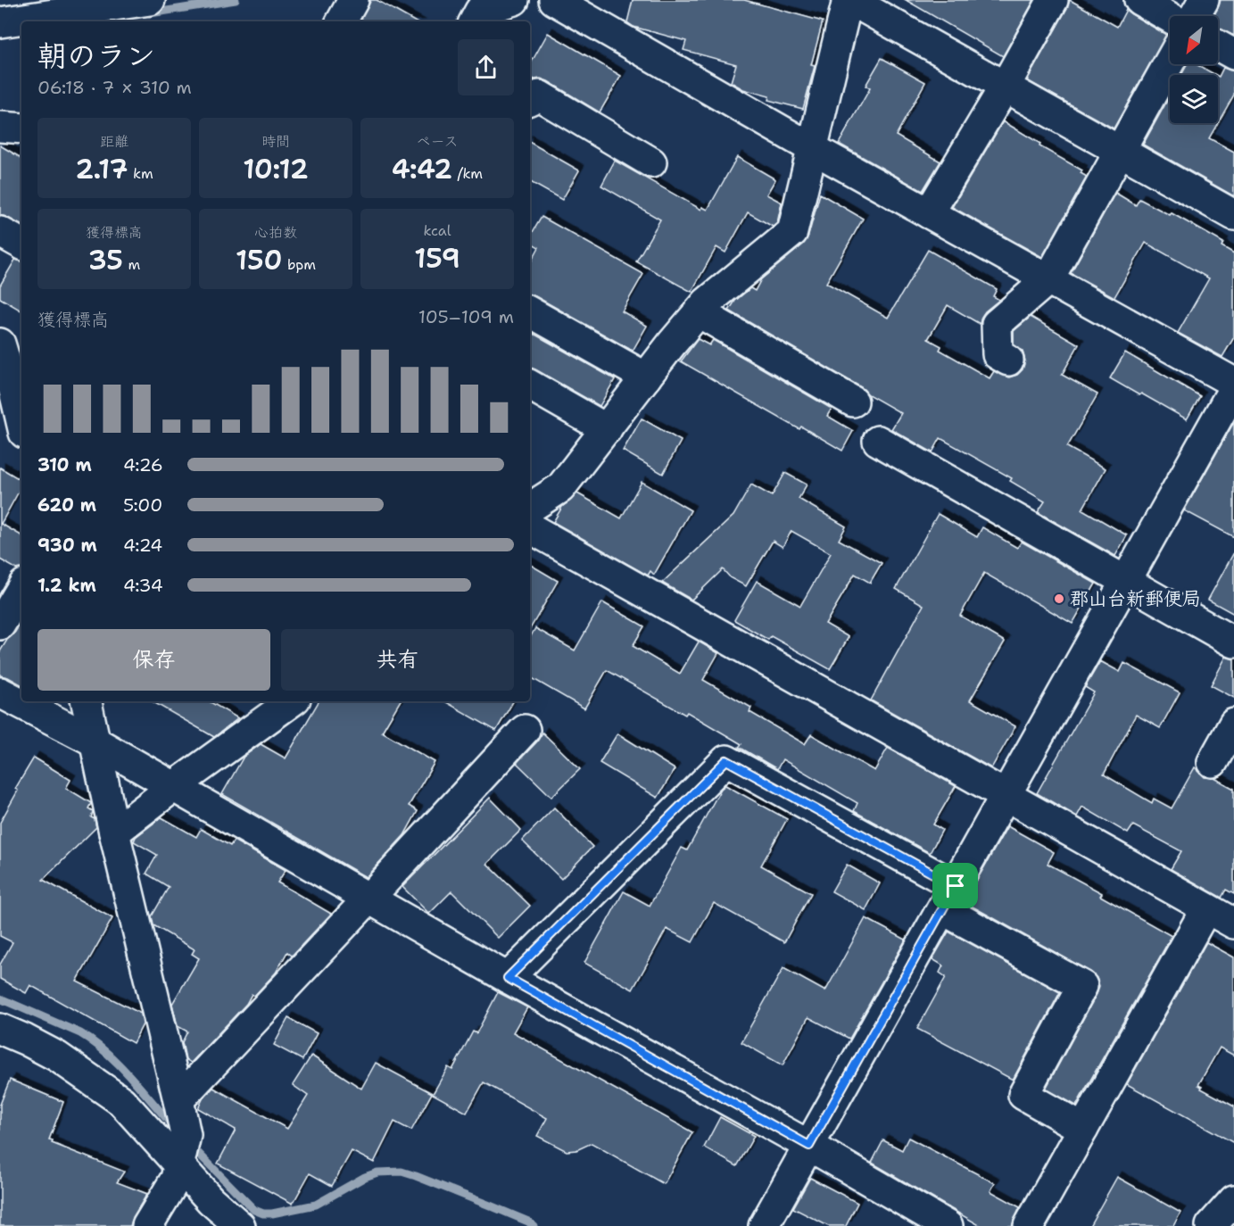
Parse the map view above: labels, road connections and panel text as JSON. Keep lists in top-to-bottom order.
{
  "places": ["郡山台新郵便局"],
  "north": "bottom left",
  "page": {
    "heading": ["朝のラン", "06:18 · 7 × 310 m"],
    "stats": [
      ["距離", "2.17 km"],
      ["時間", "10:12"],
      ["ペース", "4:42 /km"],
      ["獲得標高", "35 m"],
      ["心拍数", "150 bpm"],
      ["kcal", "159"]
    ],
    "chart": ["獲得標高", "105–109 m"],
    "list": [
      {
        "name": "310 m",
        "note": "4:26"
      },
      {
        "name": "620 m",
        "note": "5:00"
      },
      {
        "name": "930 m",
        "note": "4:24"
      },
      {
        "name": "1.2 km",
        "note": "4:34"
      }
    ],
    "buttons": ["保存", "共有"]
  }
}
